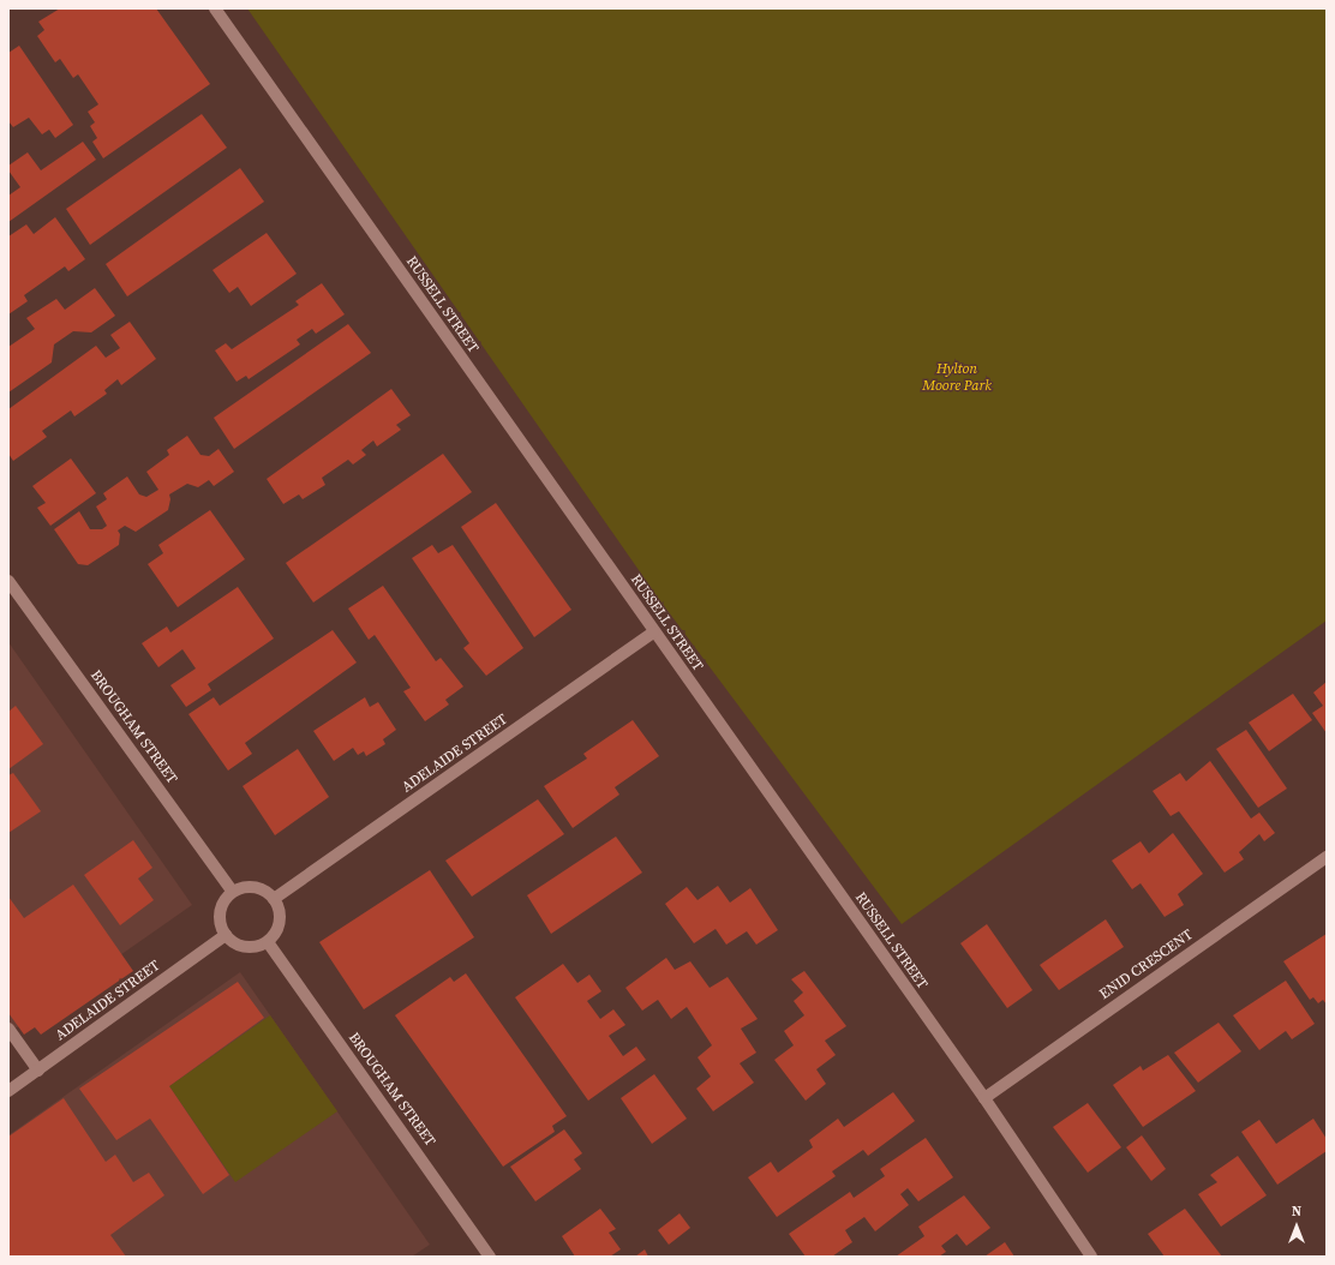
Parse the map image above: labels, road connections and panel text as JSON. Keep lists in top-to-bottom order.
{
  "streets": {
    "street": [
      "RUSSELL STREET",
      "BROUGHAM STREET",
      "ADELAIDE STREET",
      "ENID CRESCENT"
    ]
  },
  "crossings": [
    ["RUSSELL STREET", "ADELAIDE STREET"],
    ["RUSSELL STREET", "ENID CRESCENT"],
    ["BROUGHAM STREET", "ADELAIDE STREET"]
  ],
  "parks": ["Hylton Moore Park"],
  "north": "top"
}
